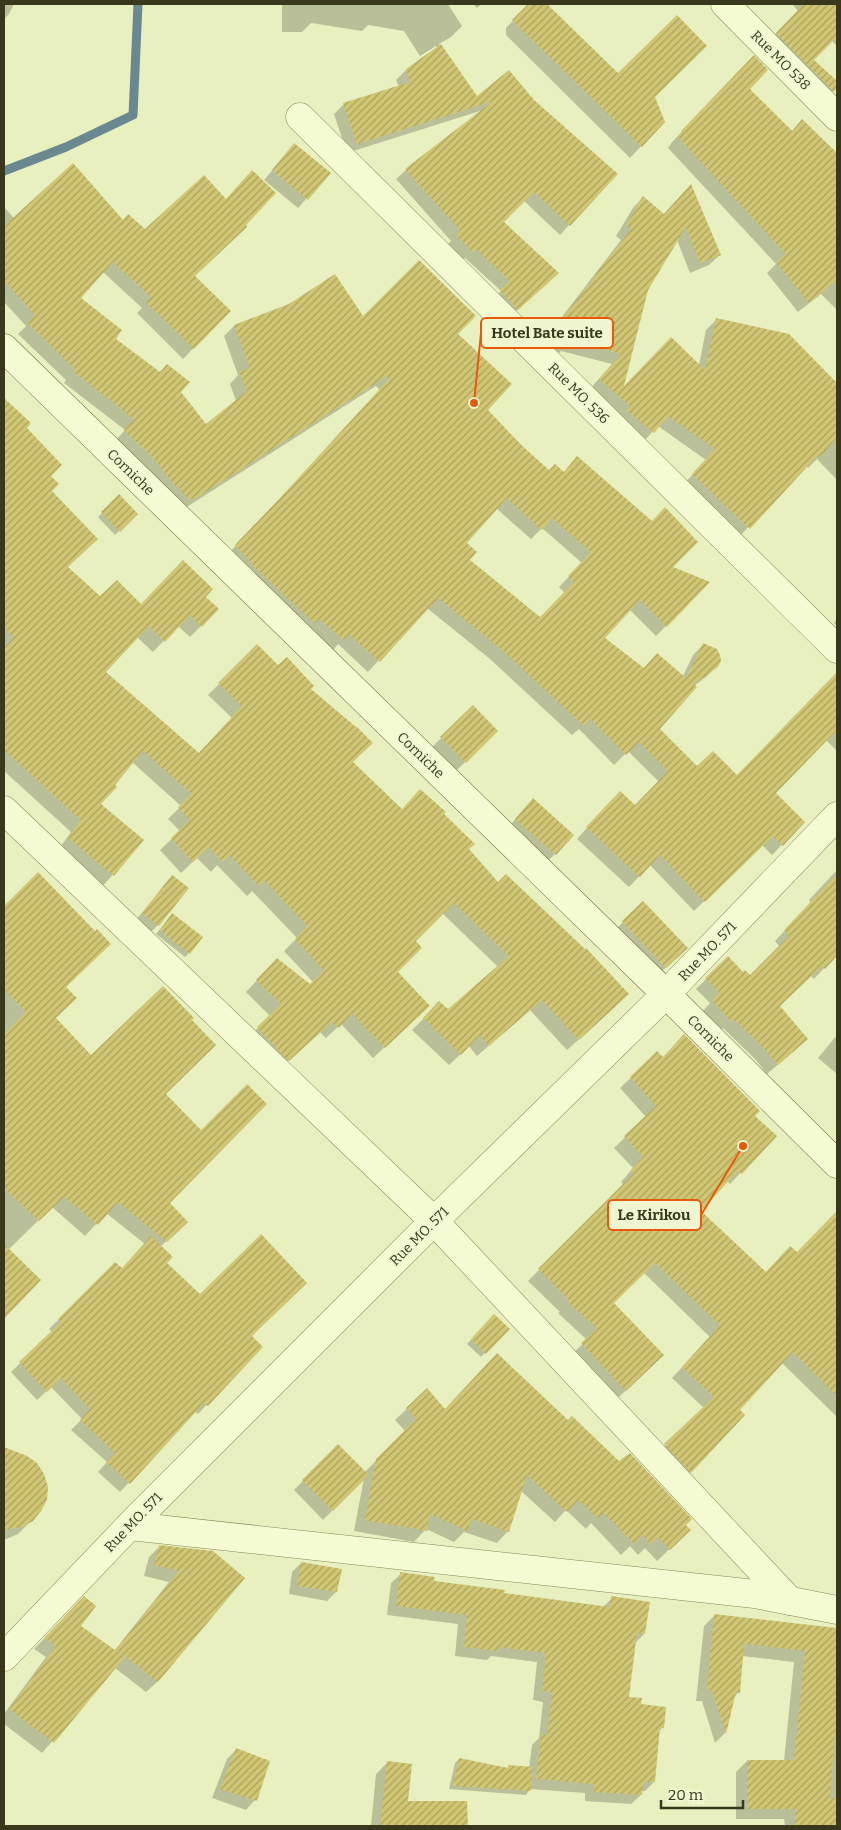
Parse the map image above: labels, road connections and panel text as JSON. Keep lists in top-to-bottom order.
{
  "streets": {
    "street": [
      "Rue MO 538",
      "Rue MO. 536",
      "Corniche",
      "Rue MO. 571"
    ]
  },
  "crossings": [
    ["Corniche", "Rue MO. 571"]
  ],
  "places": ["Hotel Bate suite", "Le Kirikou"],
  "scale_bar": "20 m"
}
